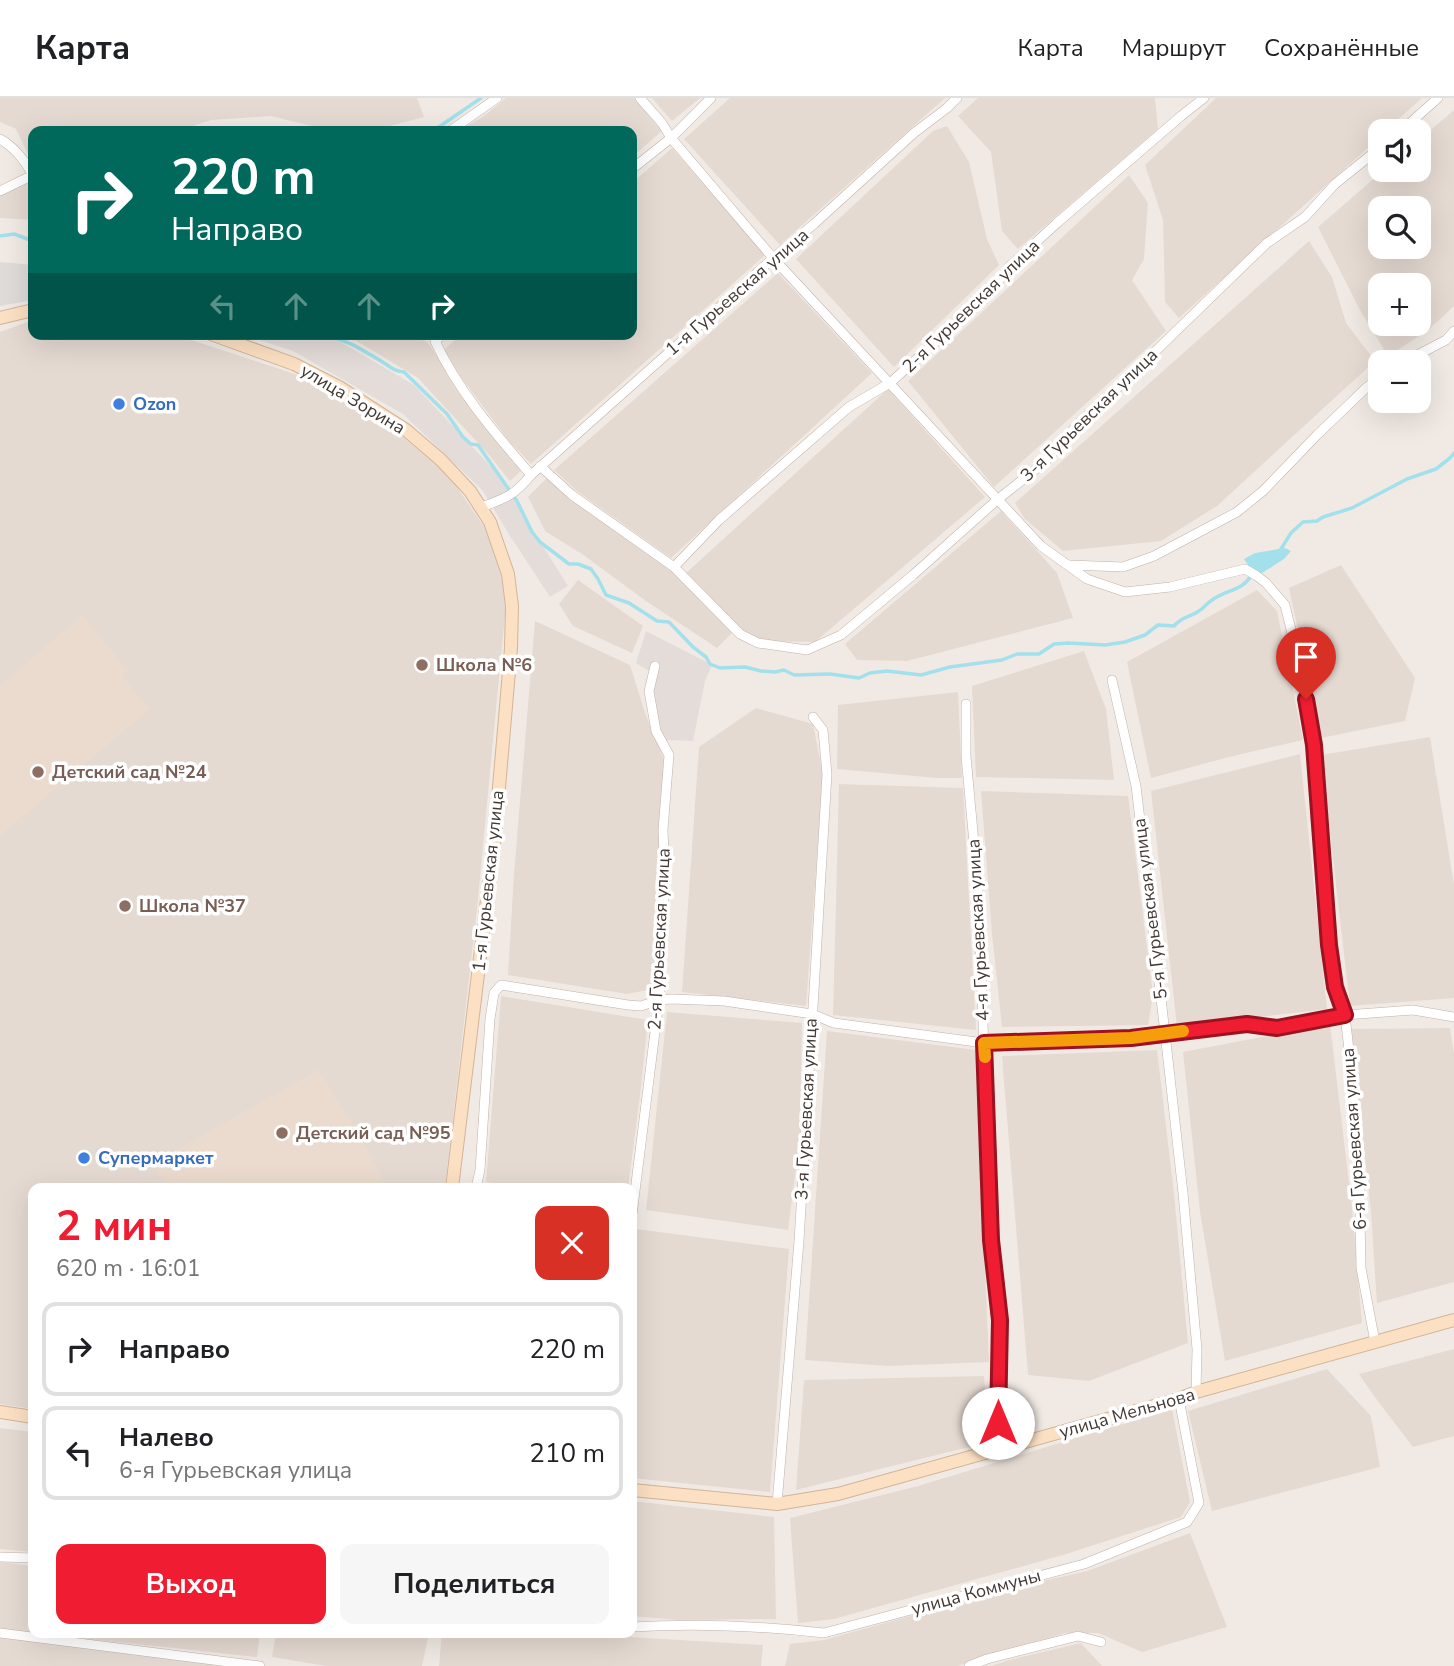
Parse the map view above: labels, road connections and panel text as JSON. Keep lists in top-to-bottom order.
{
  "streets": {
    "main road": ["1-я Гурьевская улица", "улица Зорина", "улица Мельнова"],
    "street": [
      "2-я Гурьевская улица",
      "3-я Гурьевская улица",
      "5-я Гурьевская улица",
      "4-я Гурьевская улица",
      "6-я Гурьевская улица",
      "улица Коммуны"
    ]
  },
  "crossings": [
    ["1-я Гурьевская улица", "улица Зорина"],
    ["2-я Гурьевская улица", "3-я Гурьевская улица"],
    ["3-я Гурьевская улица", "улица Мельнова"],
    ["5-я Гурьевская улица", "улица Мельнова"],
    ["4-я Гурьевская улица", "улица Мельнова"],
    ["6-я Гурьевская улица", "улица Мельнова"],
    ["улица Мельнова", "улица Коммуны"]
  ],
  "places": [
    "Ozon",
    "Школа №6",
    "Детский сад №24",
    "Школа №37",
    "Детский сад №95",
    "Супермаркет"
  ],
  "page": {
    "header": "Карта",
    "nav": ["Карта", "Маршрут", "Сохранённые"],
    "map_buttons": ["+", "−"],
    "turn": ["220 m", "Направо"],
    "heading": ["2 мин", "620 m · 16:01"],
    "list": [
      {
        "name": "Направо",
        "value": "220 m"
      },
      {
        "name": "Налево",
        "note": "6-я Гурьевская улица",
        "value": "210 m"
      }
    ],
    "buttons": ["Выход", "Поделиться"]
  }
}
